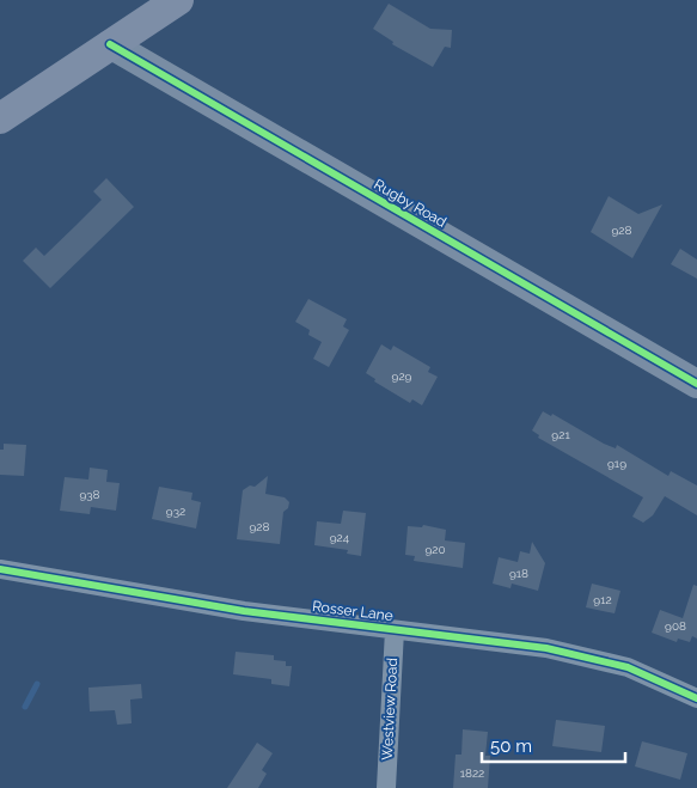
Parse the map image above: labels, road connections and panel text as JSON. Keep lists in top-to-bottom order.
{
  "streets": {
    "street": ["Rugby Road", "Rosser Lane", "Westview Road"]
  },
  "crossings": [
    ["Rosser Lane", "Westview Road"]
  ],
  "house_numbers": [
    "928",
    "929",
    "921",
    "919",
    "938",
    "932",
    "928",
    "924",
    "920",
    "918",
    "912",
    "908",
    "1822"
  ],
  "scale_bar": "50 m"
}
